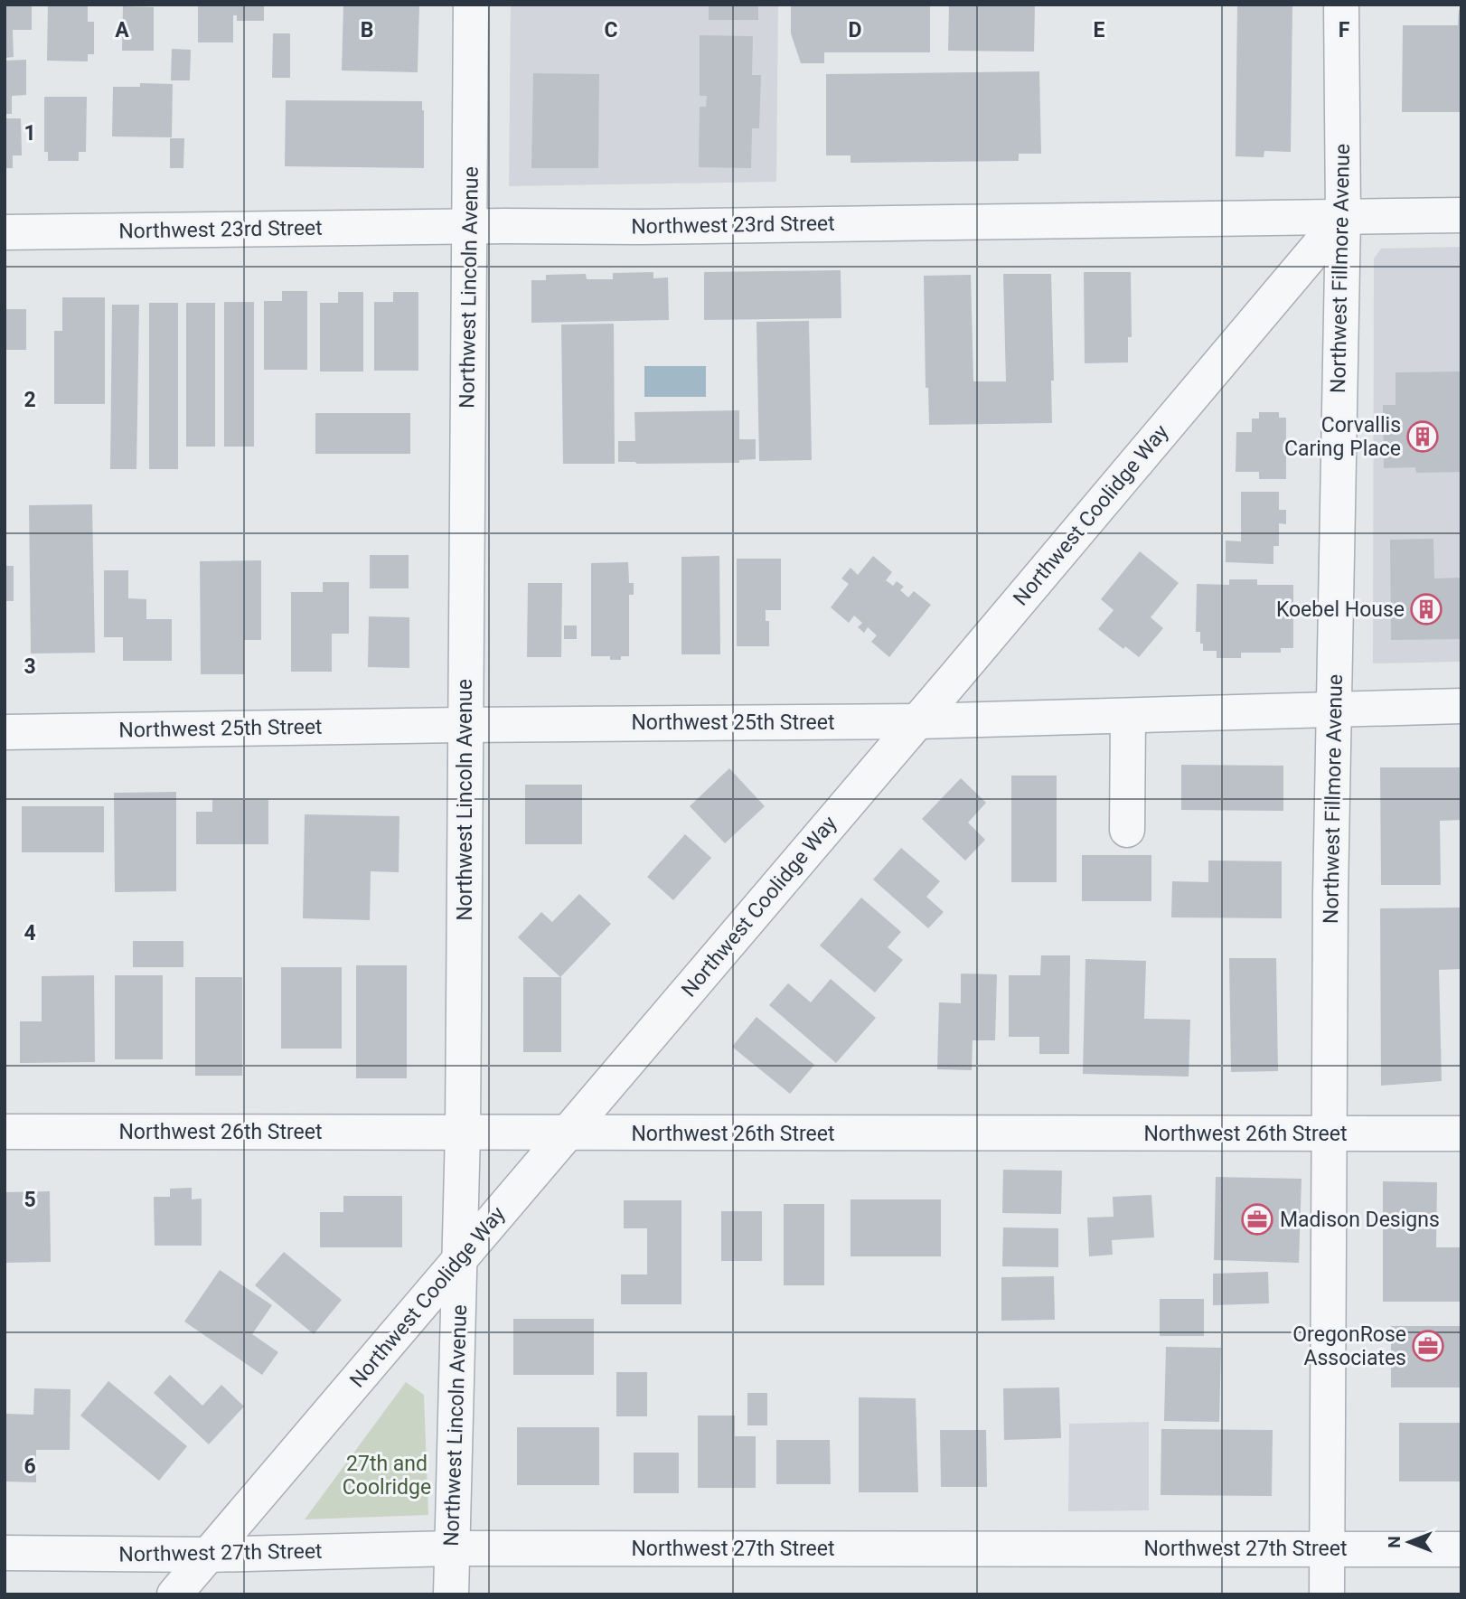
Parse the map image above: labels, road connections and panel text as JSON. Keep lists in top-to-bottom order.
{
  "streets": {
    "street": [
      "Northwest 23rd Street",
      "Northwest Fillmore Avenue",
      "Northwest Lincoln Avenue",
      "Northwest Coolidge Way",
      "Northwest 25th Street",
      "Northwest 26th Street",
      "Northwest 27th Street"
    ]
  },
  "crossings": [
    ["Northwest 23rd Street", "Northwest Fillmore Avenue"],
    ["Northwest 23rd Street", "Northwest Lincoln Avenue"],
    ["Northwest 23rd Street", "Northwest Coolidge Way"],
    ["Northwest Fillmore Avenue", "Northwest Coolidge Way"],
    ["Northwest Fillmore Avenue", "Northwest 25th Street"],
    ["Northwest Fillmore Avenue", "Northwest 26th Street"],
    ["Northwest Fillmore Avenue", "Northwest 27th Street"],
    ["Northwest Lincoln Avenue", "Northwest Coolidge Way"],
    ["Northwest Lincoln Avenue", "Northwest 25th Street"],
    ["Northwest Lincoln Avenue", "Northwest 26th Street"],
    ["Northwest Lincoln Avenue", "Northwest 27th Street"],
    ["Northwest Coolidge Way", "Northwest 25th Street"],
    ["Northwest Coolidge Way", "Northwest 26th Street"],
    ["Northwest Coolidge Way", "Northwest 27th Street"]
  ],
  "parks": ["27th and Coolridge"],
  "places": {
    "building": ["Corvallis Caring Place", "Koebel House"],
    "office": ["Madison Designs", "OregonRose Associates"]
  },
  "north": "left",
  "grid": {
    "columns": [
      "A",
      "B",
      "C",
      "D",
      "E",
      "F"
    ],
    "rows": [
      "1",
      "2",
      "3",
      "4",
      "5",
      "6"
    ]
  }
}
